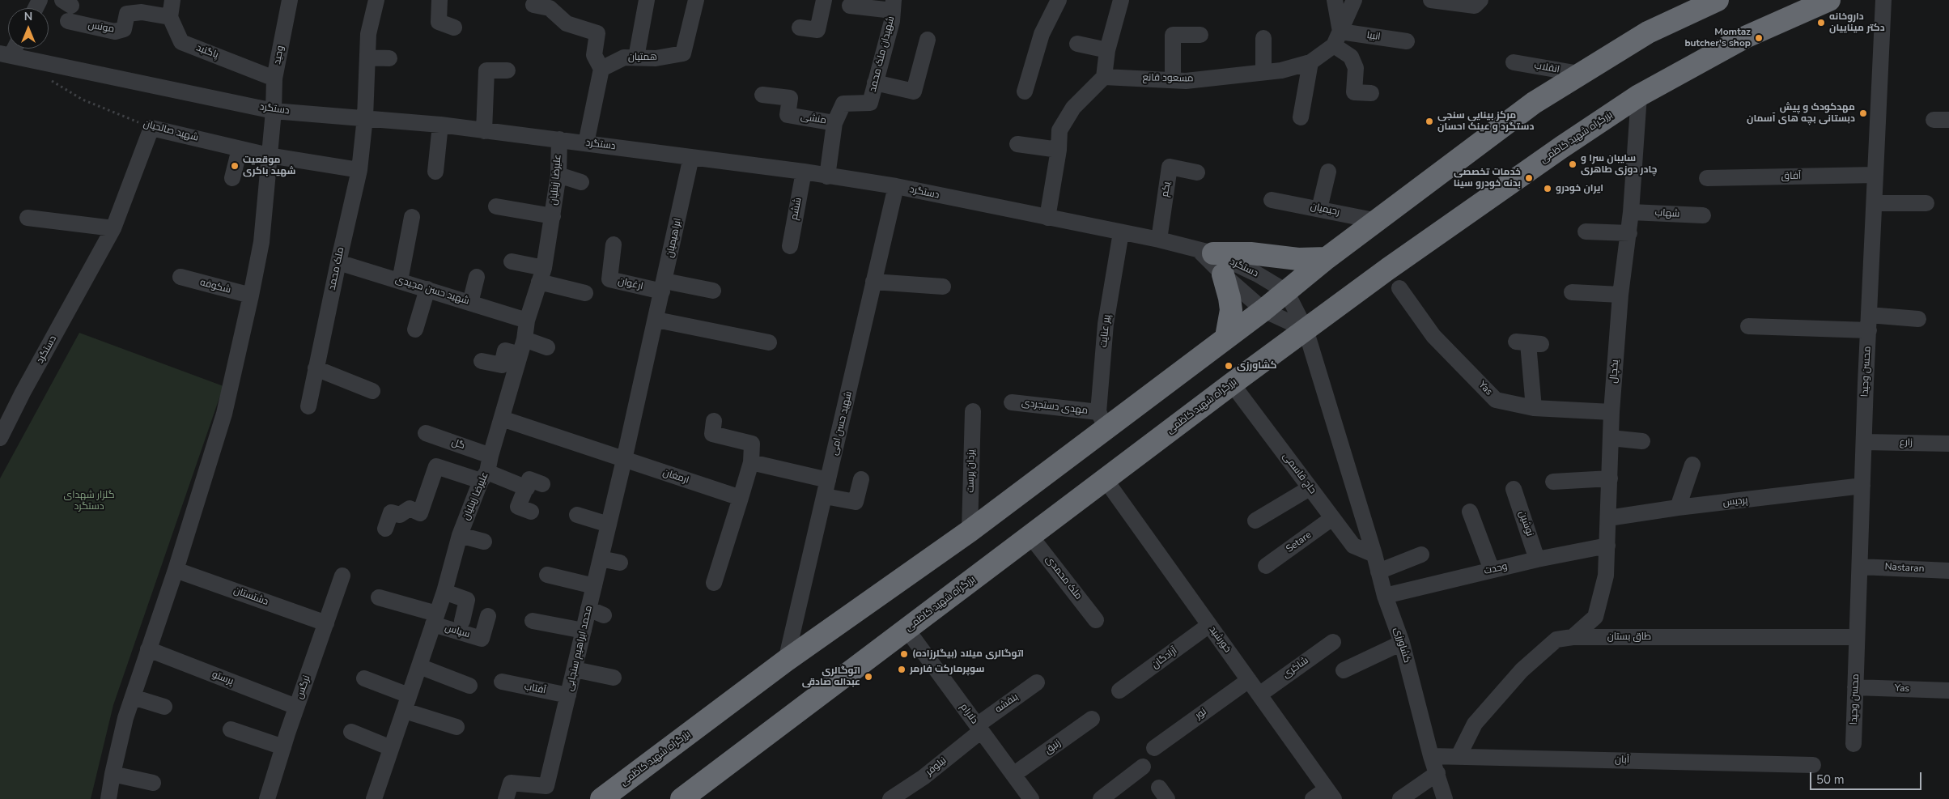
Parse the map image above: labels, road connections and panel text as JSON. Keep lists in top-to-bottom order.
{
  "streets": {
    "highway": ["بزرگراه شهید کاظمی"],
    "street": [
      "مونس",
      "انبیا",
      "پاگنبد",
      "شهیدان ملک محمد",
      "وحید",
      "همتیان",
      "انقلاب",
      "مسعود قانع",
      "دستگرد",
      "منشی",
      "شهید صالحیان",
      "آفاق",
      "علیرضا زینلیان",
      "یکم",
      "ششم",
      "رحیمیان",
      "شهاب",
      "ابراهیمیان",
      "ملک محمد",
      "ارغوان",
      "شکوفه",
      "شهید حسن مجیدی",
      "پیر عنایت",
      "یخچال",
      "محسن وحیدا",
      "Yas",
      "مهدی دستجردی",
      "شهید حسن امی",
      "زارع",
      "گل",
      "یزدان پرست",
      "حاج قاسمی",
      "ارمغان",
      "پردیس",
      "نوشین",
      "Setare",
      "Nastaran",
      "وحدت",
      "ملک محمدی",
      "دشتستان",
      "سپاس",
      "طاق بستان",
      "خورشید",
      "کشاورزی",
      "محمد ابراهیم سنجابی",
      "آزادگان",
      "شاکری",
      "پرستو",
      "نرگس",
      "آفتاب",
      "بنفشه",
      "دلارام",
      "نور",
      "زنبق",
      "آبان",
      "نیلوفر"
    ]
  },
  "crossings": [
    ["مونس", "پاگنبد"],
    ["انبیا", "مسعود قانع"],
    ["پاگنبد", "وحید"],
    ["شهیدان ملک محمد", "دستگرد"],
    ["شهیدان ملک محمد", "منشی"],
    ["وحید", "دستگرد"],
    ["انقلاب", "بزرگراه شهید کاظمی"],
    ["دستگرد", "شهید صالحیان"],
    ["دستگرد", "بزرگراه شهید کاظمی"],
    ["دستگرد", "علیرضا زینلیان"],
    ["دستگرد", "یکم"],
    ["دستگرد", "ششم"],
    ["دستگرد", "ابراهیمیان"],
    ["دستگرد", "پیر عنایت"],
    ["دستگرد", "شهید حسن امی"],
    ["دستگرد", "کشاورزی"],
    ["شهید صالحیان", "ملک محمد"],
    ["بزرگراه شهید کاظمی", "رحیمیان"],
    ["بزرگراه شهید کاظمی", "پیر عنایت"],
    ["بزرگراه شهید کاظمی", "یخچال"],
    ["بزرگراه شهید کاظمی", "مهدی دستجردی"],
    ["بزرگراه شهید کاظمی", "شهید حسن امی"],
    ["بزرگراه شهید کاظمی", "یزدان پرست"],
    ["بزرگراه شهید کاظمی", "حاج قاسمی"],
    ["بزرگراه شهید کاظمی", "ملک محمدی"],
    ["بزرگراه شهید کاظمی", "خورشید"],
    ["بزرگراه شهید کاظمی", "کشاورزی"],
    ["بزرگراه شهید کاظمی", "دلارام"],
    ["آفاق", "محسن وحیدا"],
    ["علیرضا زینلیان", "شهید حسن مجیدی"],
    ["علیرضا زینلیان", "گل"],
    ["علیرضا زینلیان", "ارمغان"],
    ["علیرضا زینلیان", "سپاس"],
    ["شهاب", "یخچال"],
    ["ابراهیمیان", "ارغوان"],
    ["ابراهیمیان", "ارمغان"],
    ["ابراهیمیان", "محمد ابراهیم سنجابی"],
    ["ملک محمد", "شهید حسن مجیدی"],
    ["پیر عنایت", "مهدی دستجردی"],
    ["یخچال", "Yas"],
    ["یخچال", "پردیس"],
    ["یخچال", "وحدت"],
    ["یخچال", "طاق بستان"],
    ["محسن وحیدا", "Yas"],
    ["محسن وحیدا", "زارع"],
    ["محسن وحیدا", "پردیس"],
    ["محسن وحیدا", "Nastaran"],
    ["محسن وحیدا", "طاق بستان"],
    ["حاج قاسمی", "Setare"],
    ["حاج قاسمی", "کشاورزی"],
    ["ارمغان", "محمد ابراهیم سنجابی"],
    ["نوشین", "وحدت"],
    ["وحدت", "کشاورزی"],
    ["دشتستان", "نرگس"],
    ["طاق بستان", "آبان"],
    ["خورشید", "آزادگان"],
    ["خورشید", "شاکری"],
    ["خورشید", "نور"],
    ["کشاورزی", "آبان"],
    ["محمد ابراهیم سنجابی", "آفتاب"],
    ["پرستو", "نرگس"],
    ["بنفشه", "دلارام"],
    ["بنفشه", "نیلوفر"],
    ["دلارام", "زنبق"],
    ["دلارام", "نیلوفر"]
  ],
  "parks": ["گلزار شهدای دستگرد"],
  "places": [
    "داروخانه دکتر میناییان",
    "Momtaz butcher's shop",
    "مهدکودک و پیش دبستانی بچه های آسمان",
    "مرکز بینایی سنجی دستگرد و عینک احسان",
    "سایبان سرا و چادر دوزی طاهری",
    "موقعیت شهید باکری",
    "خدمات تخصصی بدنه خودرو سینا",
    "ايران خودرو",
    "کشاورزی",
    "اتوگالری میلاد (بیگلرزاده)",
    "سوپرمارکت فارمر",
    "اتوگالری عبداله صادقی"
  ],
  "scale_bar": "50 m",
  "north": "top"
}
